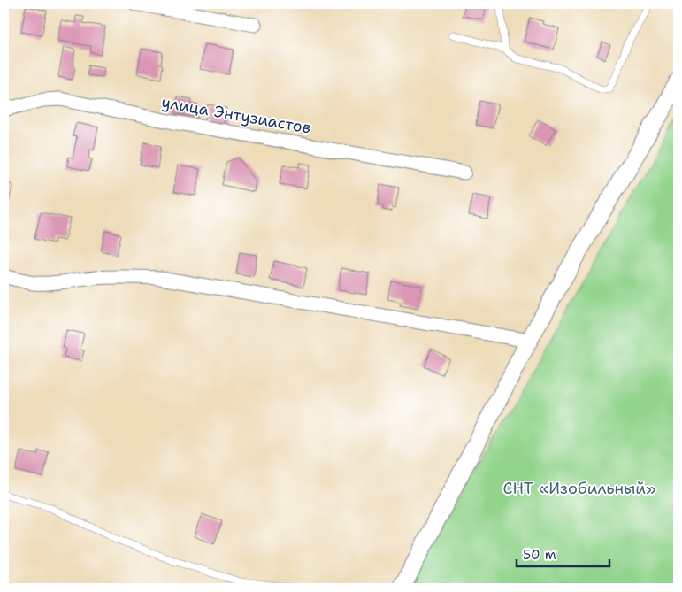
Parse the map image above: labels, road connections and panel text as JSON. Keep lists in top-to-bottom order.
{
  "streets": {
    "street": ["улица Энтузиастов"]
  },
  "parks": ["СНТ «Изобильный»"],
  "scale_bar": "50 m"
}
